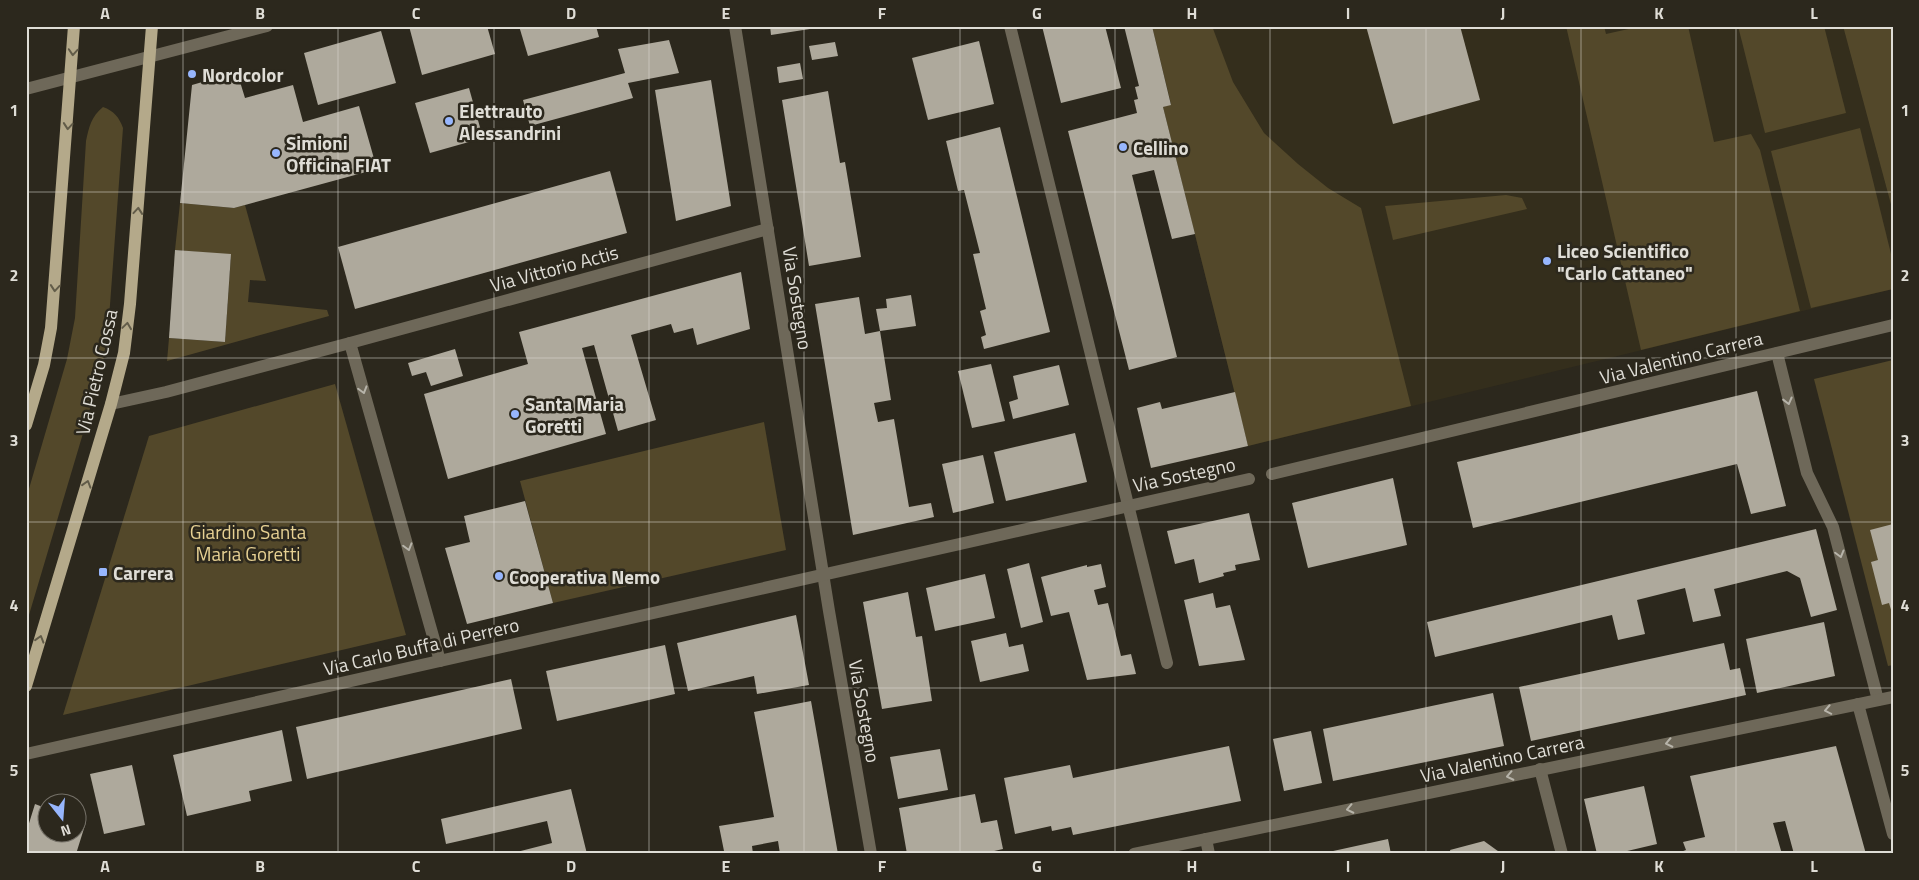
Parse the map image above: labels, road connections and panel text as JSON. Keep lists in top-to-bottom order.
{
  "streets": {
    "main road": ["Via Pietro Cossa"],
    "street": [
      "Via Vittorio Actis",
      "Via Sostegno",
      "Via Valentino Carrera",
      "Via Carlo Buffa di Perrero"
    ]
  },
  "crossings": [
    ["Via Vittorio Actis", "Via Sostegno"],
    ["Via Vittorio Actis", "Via Pietro Cossa"],
    ["Via Sostegno", "Via Carlo Buffa di Perrero"]
  ],
  "parks": ["Giardino Santa Maria Goretti"],
  "places": {
    "other": [
      "Nordcolor",
      "Elettrauto Alessandrini",
      "Cellino",
      "Simioni Officina FIAT",
      "Liceo Scientifico \"Carlo Cattaneo\"",
      "Santa Maria Goretti",
      "Cooperativa Nemo"
    ],
    "transit": ["Carrera"]
  },
  "north": "bottom",
  "grid": {
    "columns": [
      "A",
      "B",
      "C",
      "D",
      "E",
      "F",
      "G",
      "H",
      "I",
      "J",
      "K",
      "L"
    ],
    "rows": [
      "1",
      "2",
      "3",
      "4",
      "5"
    ]
  }
}
